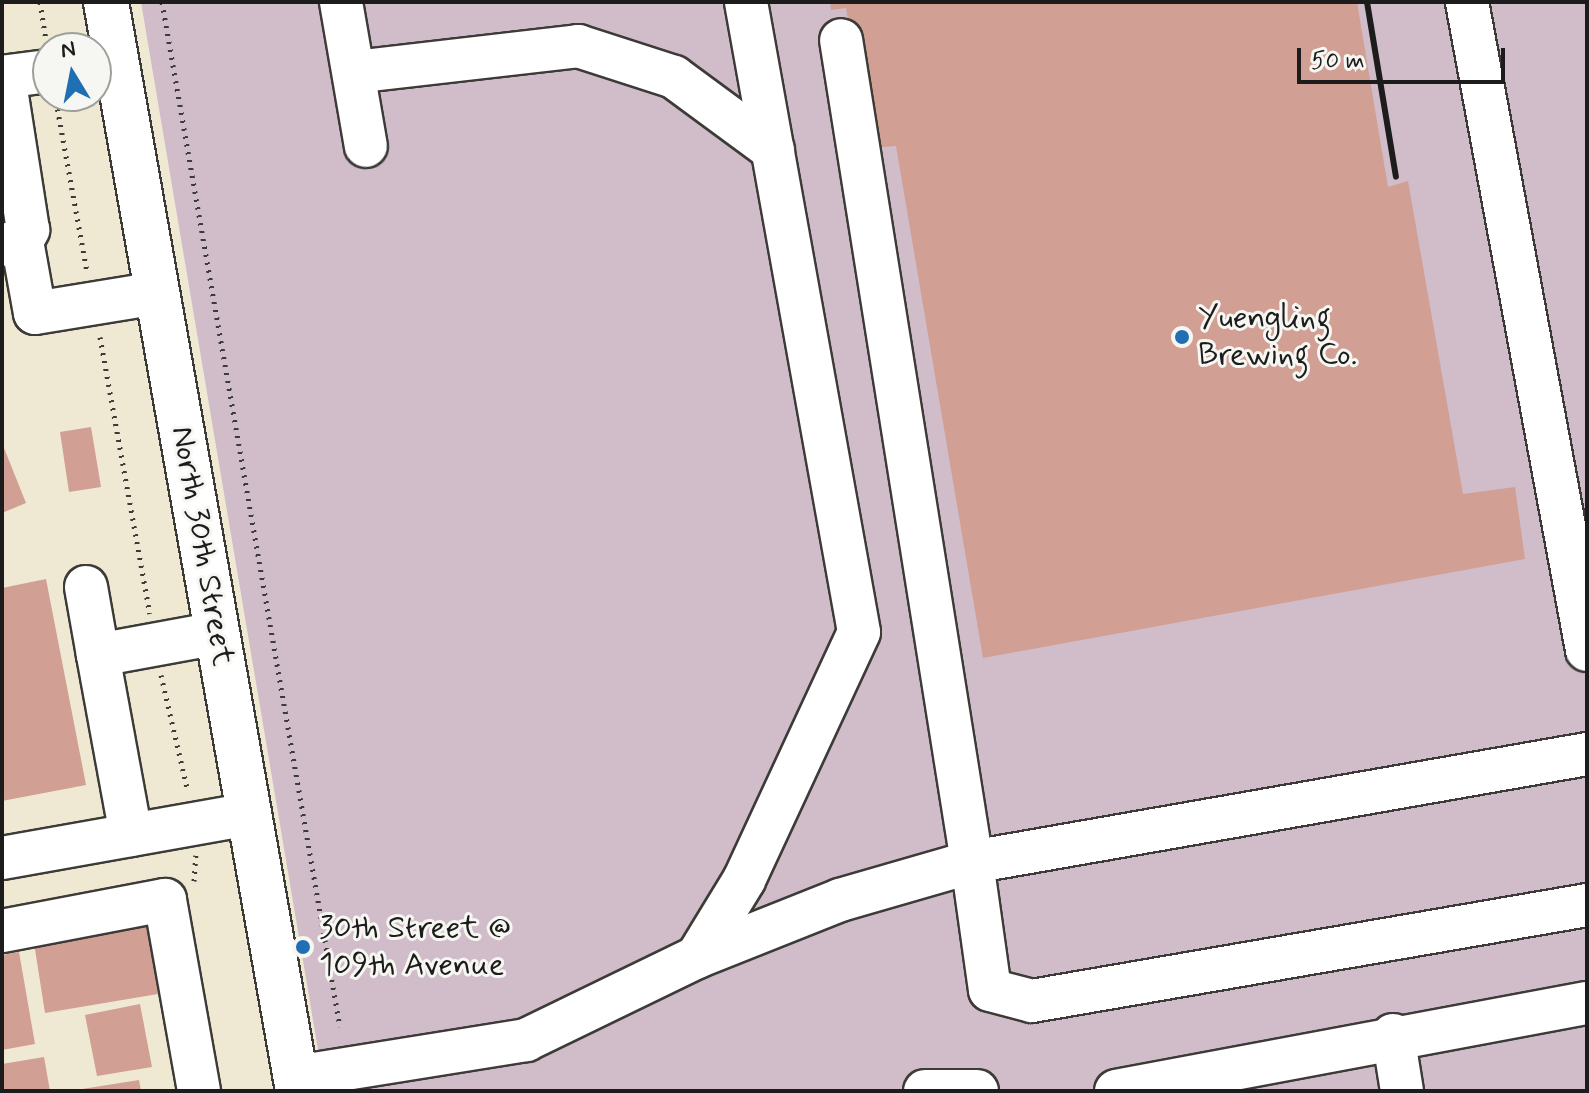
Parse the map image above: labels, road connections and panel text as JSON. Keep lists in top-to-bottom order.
{
  "streets": {
    "main road": ["North 30th Street"]
  },
  "places": ["Yuengling Brewing Co.", "30th Street @ 109th Avenue"],
  "scale_bar": "50 m",
  "north": "top"
}
